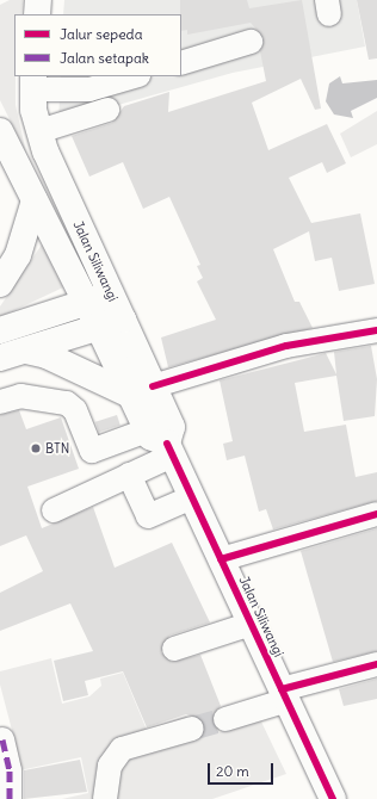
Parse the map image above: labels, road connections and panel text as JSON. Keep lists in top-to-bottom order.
{
  "streets": {
    "main road": ["Jalan Siliwangi"]
  },
  "places": ["BTN"],
  "legend": ["Jalur sepeda", "Jalan setapak"],
  "scale_bar": "20 m"
}
